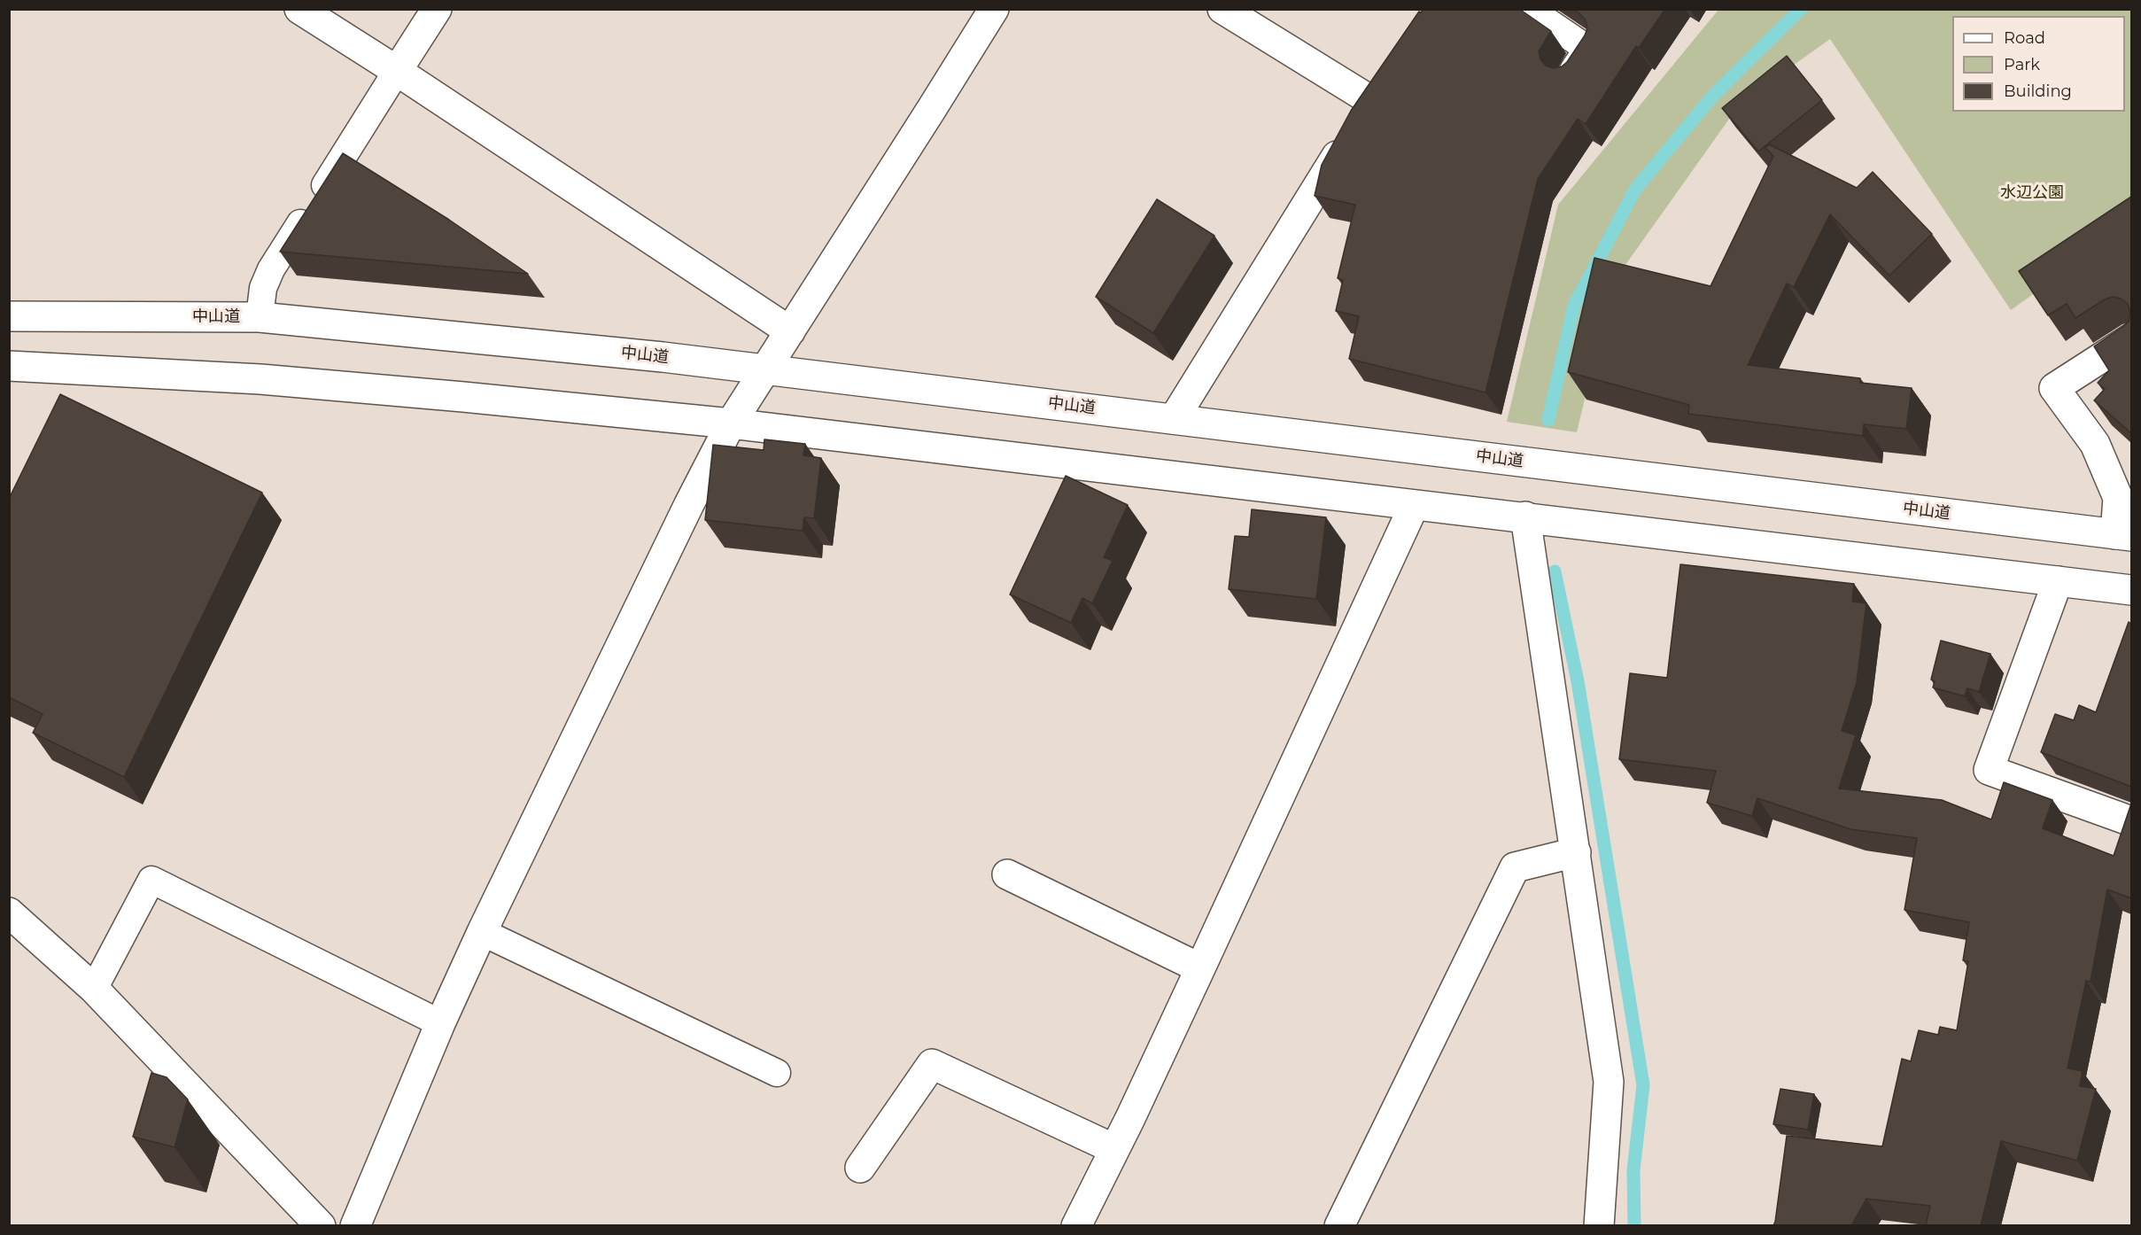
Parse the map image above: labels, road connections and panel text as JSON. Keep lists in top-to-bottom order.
{
  "streets": {
    "main road": ["中山道"]
  },
  "parks": ["水辺公園"],
  "legend": ["Road", "Park", "Building"]
}
